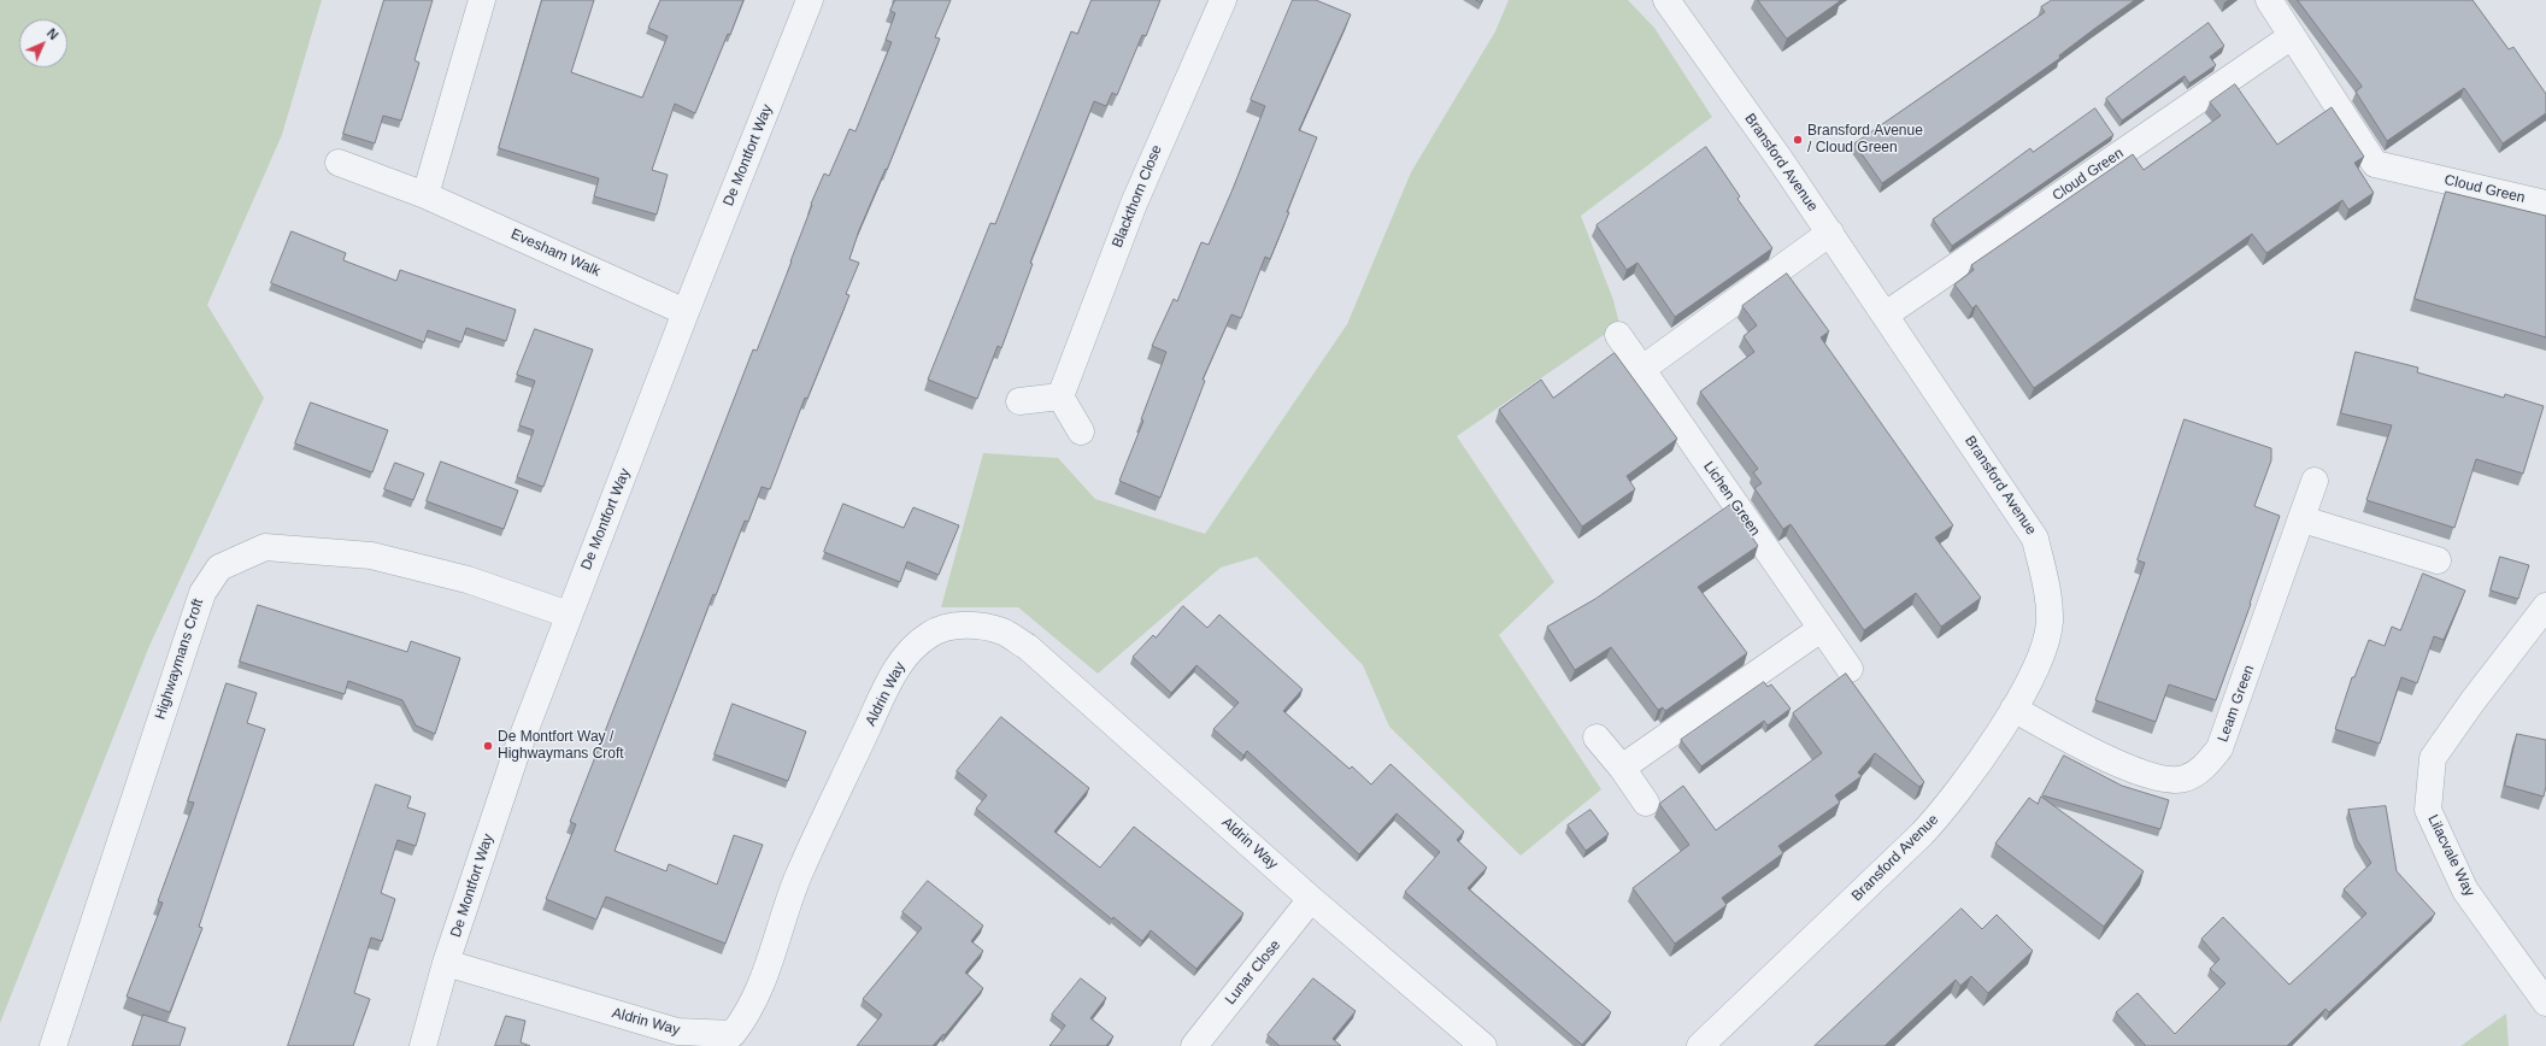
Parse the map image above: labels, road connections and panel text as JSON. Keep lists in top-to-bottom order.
{
  "streets": {
    "street": [
      "De Montfort Way",
      "Bransford Avenue",
      "Cloud Green",
      "Blackthorn Close",
      "Evesham Walk",
      "Lichen Green",
      "Highwaymans Croft",
      "Aldrin Way",
      "Leam Green",
      "Lilacvale Way",
      "Lunar Close"
    ]
  },
  "crossings": [
    ["De Montfort Way", "Evesham Walk"],
    ["De Montfort Way", "Highwaymans Croft"],
    ["De Montfort Way", "Aldrin Way"],
    ["Bransford Avenue", "Cloud Green"],
    ["Bransford Avenue", "Leam Green"],
    ["Aldrin Way", "Lunar Close"]
  ],
  "places": ["Bransford Avenue / Cloud Green", "De Montfort Way / Highwaymans Croft"],
  "north": "top right"
}
